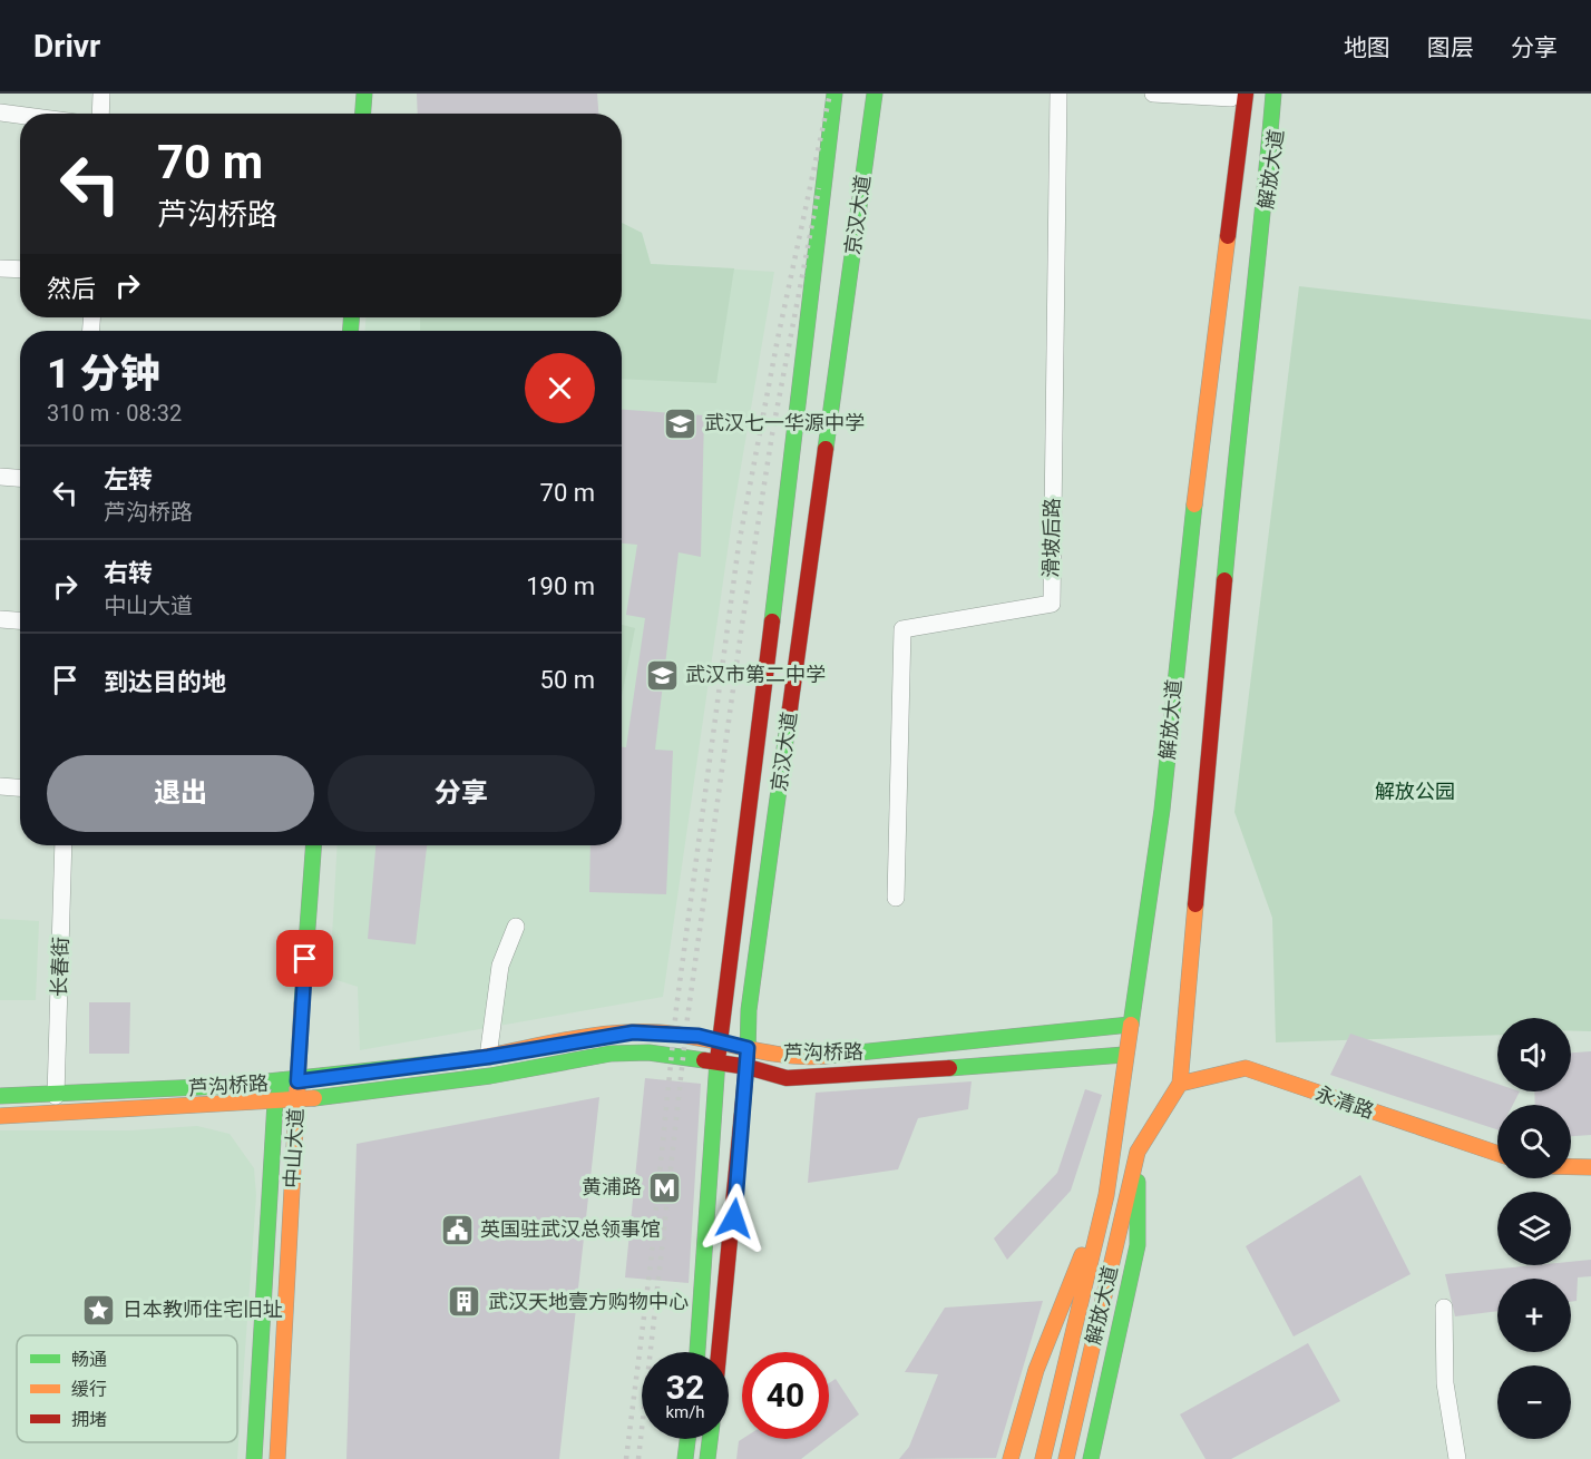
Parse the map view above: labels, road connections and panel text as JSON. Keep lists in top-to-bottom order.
{
  "streets": {
    "main road": [
      "解放大道",
      "京汉大道",
      "芦沟桥路",
      "永清路",
      "中山大道"
    ],
    "street": ["滑坡后路", "长春街"]
  },
  "crossings": [
    ["解放大道", "芦沟桥路"],
    ["解放大道", "永清路"],
    ["京汉大道", "芦沟桥路"],
    ["长春街", "芦沟桥路"],
    ["芦沟桥路", "中山大道"]
  ],
  "parks": ["解放公园"],
  "places": {
    "school or university": ["武汉七一华源中学", "武汉市第二中学"],
    "metro station": ["黄浦路"],
    "public building": ["英国驻武汉总领事馆"],
    "building": ["武汉天地壹方购物中心"],
    "place": ["日本教师住宅旧址"]
  },
  "legend": ["畅通", "缓行", "拥堵"],
  "page": {
    "header": "Drivr",
    "nav": ["地图", "图层", "分享"],
    "turn": ["70 m", "芦沟桥路"],
    "then": "然后",
    "heading": ["1 分钟", "310 m · 08:32"],
    "list": [
      {
        "name": "左转",
        "note": "芦沟桥路",
        "value": "70 m"
      },
      {
        "name": "右转",
        "note": "中山大道",
        "value": "190 m"
      },
      {
        "name": "到达目的地",
        "value": "50 m"
      }
    ],
    "buttons": ["退出", "分享"],
    "map_buttons": ["+", "−"],
    "speed": "32 km/h",
    "limit": "40"
  }
}
